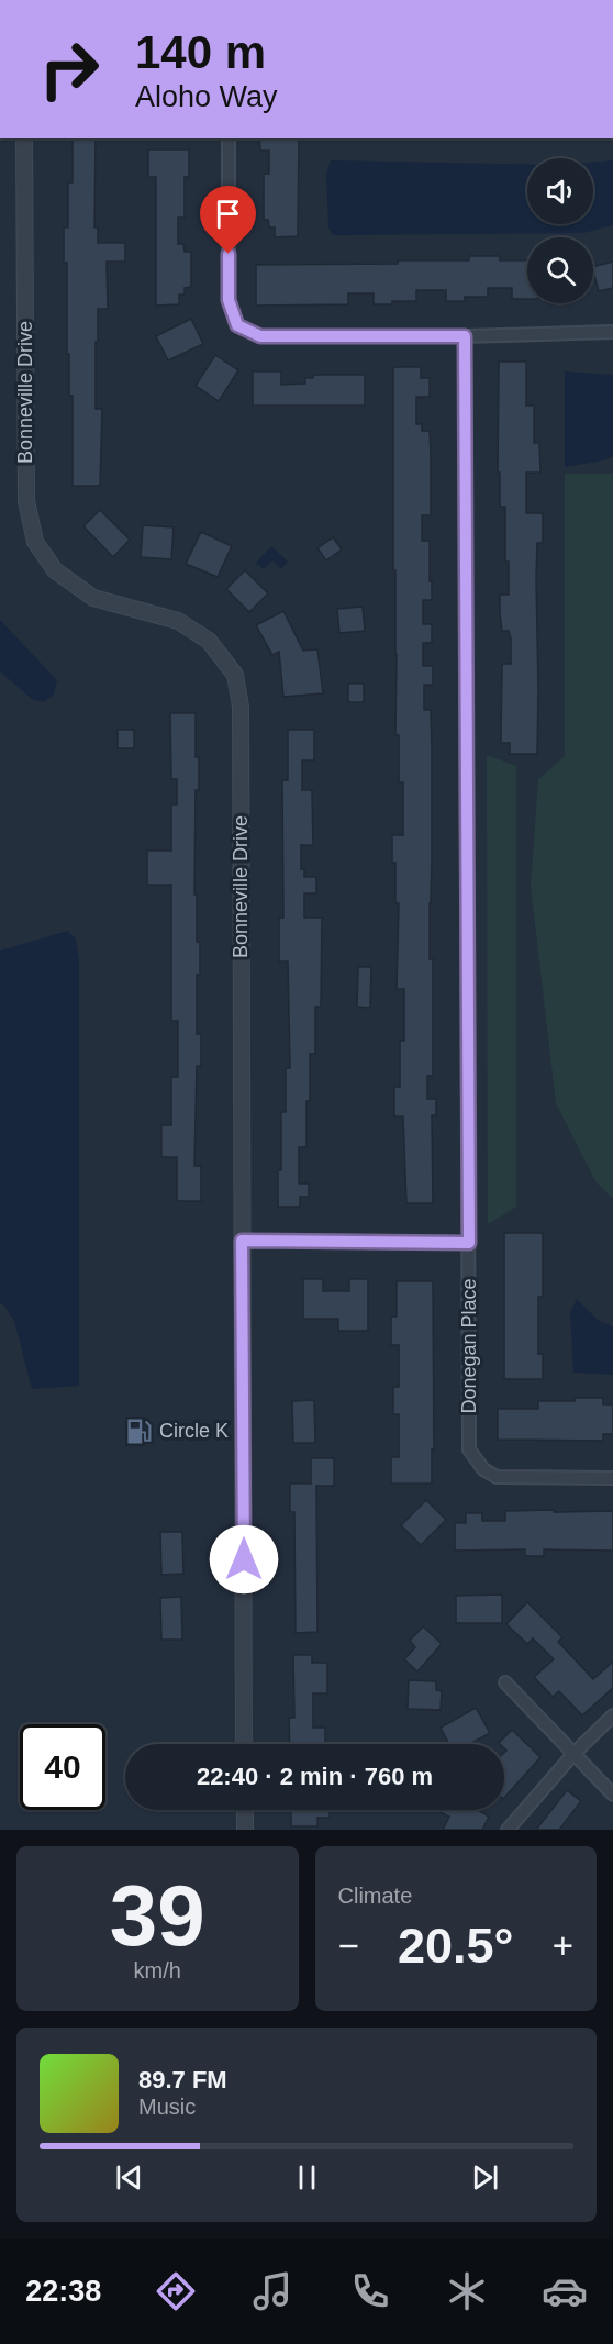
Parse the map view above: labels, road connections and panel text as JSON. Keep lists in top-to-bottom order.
{
  "streets": {
    "street": ["Bonneville Drive", "Donegan Place"]
  },
  "places": {
    "fuel station": ["Circle K"]
  },
  "page": {
    "turn": ["140 m", "Aloho Way"],
    "limit": "40",
    "trip": "22:40 · 2 min · 760 m",
    "tile": [
      ["39", "km/h"],
      "Climate"
    ],
    "heat": ["−", "20.5°", "+"],
    "song": ["89.7 FM", "Music"],
    "tabs": "22:38"
  }
}
